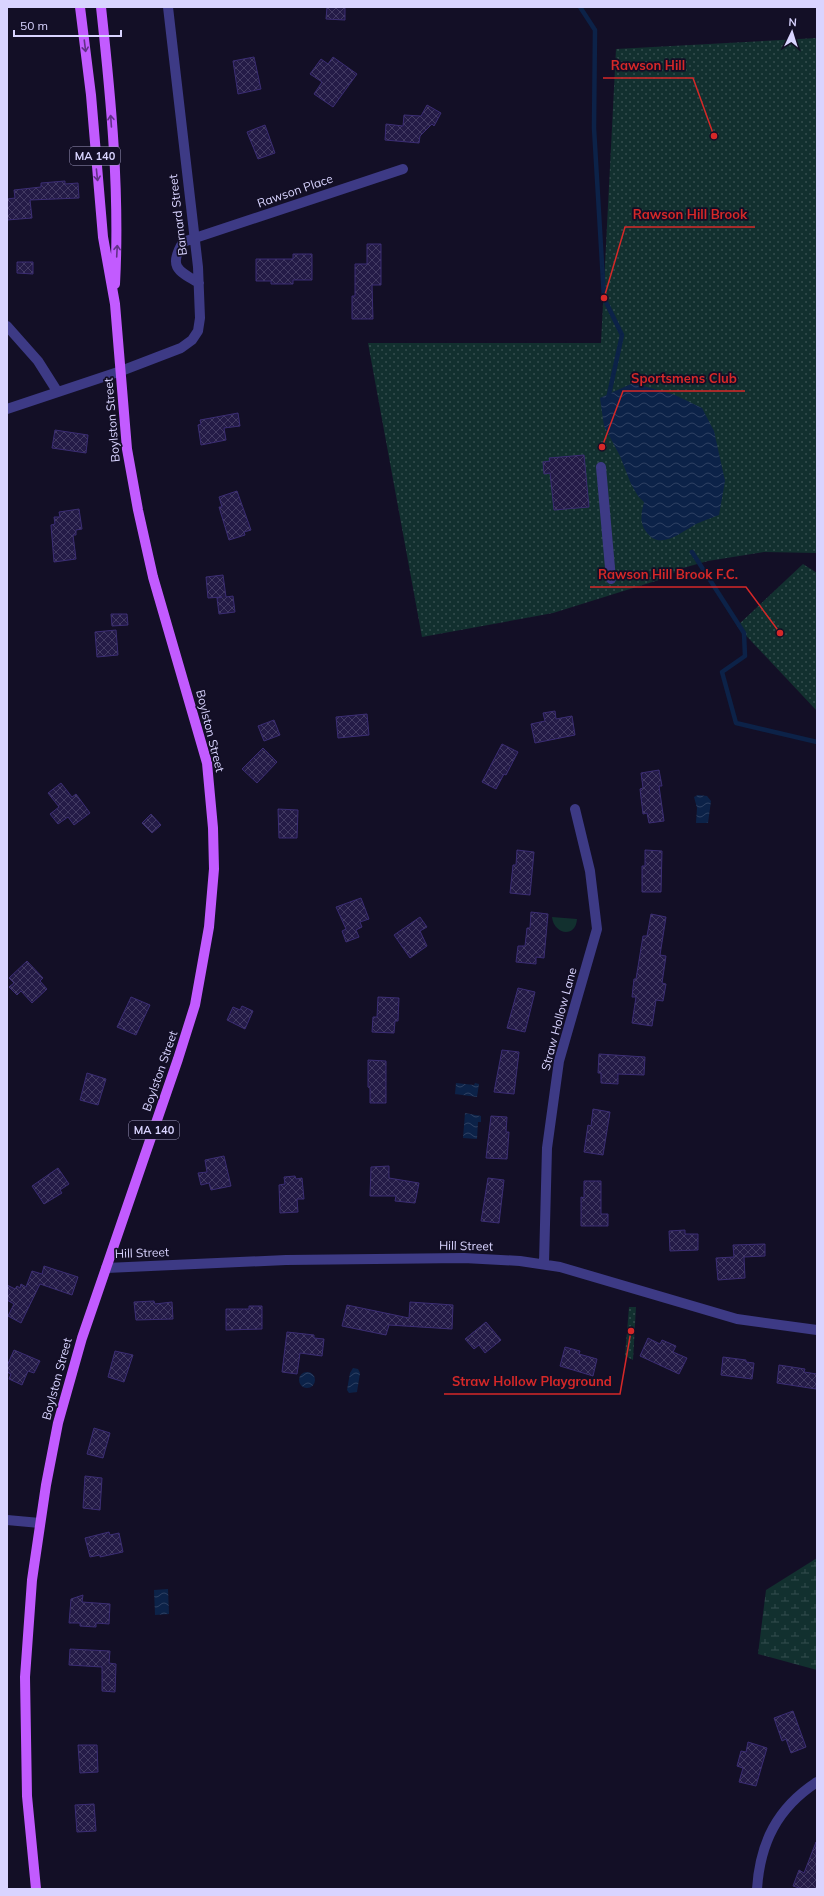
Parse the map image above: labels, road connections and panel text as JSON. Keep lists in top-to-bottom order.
{
  "streets": {
    "main road": ["MA 140", "Boylston Street"],
    "street": [
      "Rawson Place",
      "Barnard Street",
      "Straw Hollow Lane",
      "Hill Street"
    ]
  },
  "crossings": [
    ["Rawson Place", "Barnard Street"],
    ["Barnard Street", "Boylston Street"],
    ["Boylston Street", "Hill Street"],
    ["Straw Hollow Lane", "Hill Street"]
  ],
  "places": [
    "Rawson Hill",
    "Rawson Hill Brook",
    "Sportsmens Club",
    "Rawson Hill Brook F.C.",
    "Straw Hollow Playground"
  ],
  "scale_bar": "50 m",
  "north": "top"
}
